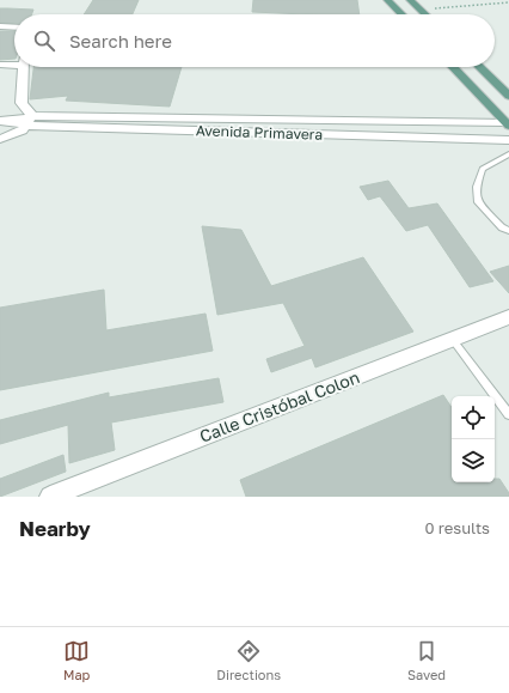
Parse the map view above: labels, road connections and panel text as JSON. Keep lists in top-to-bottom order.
{
  "streets": {
    "street": ["Avenida Primavera", "Calle Cristóbal Colon"]
  },
  "page": {
    "search": "Search here",
    "heading": ["Nearby", "0 results"],
    "nav": ["Map", "Directions", "Saved"]
  }
}
